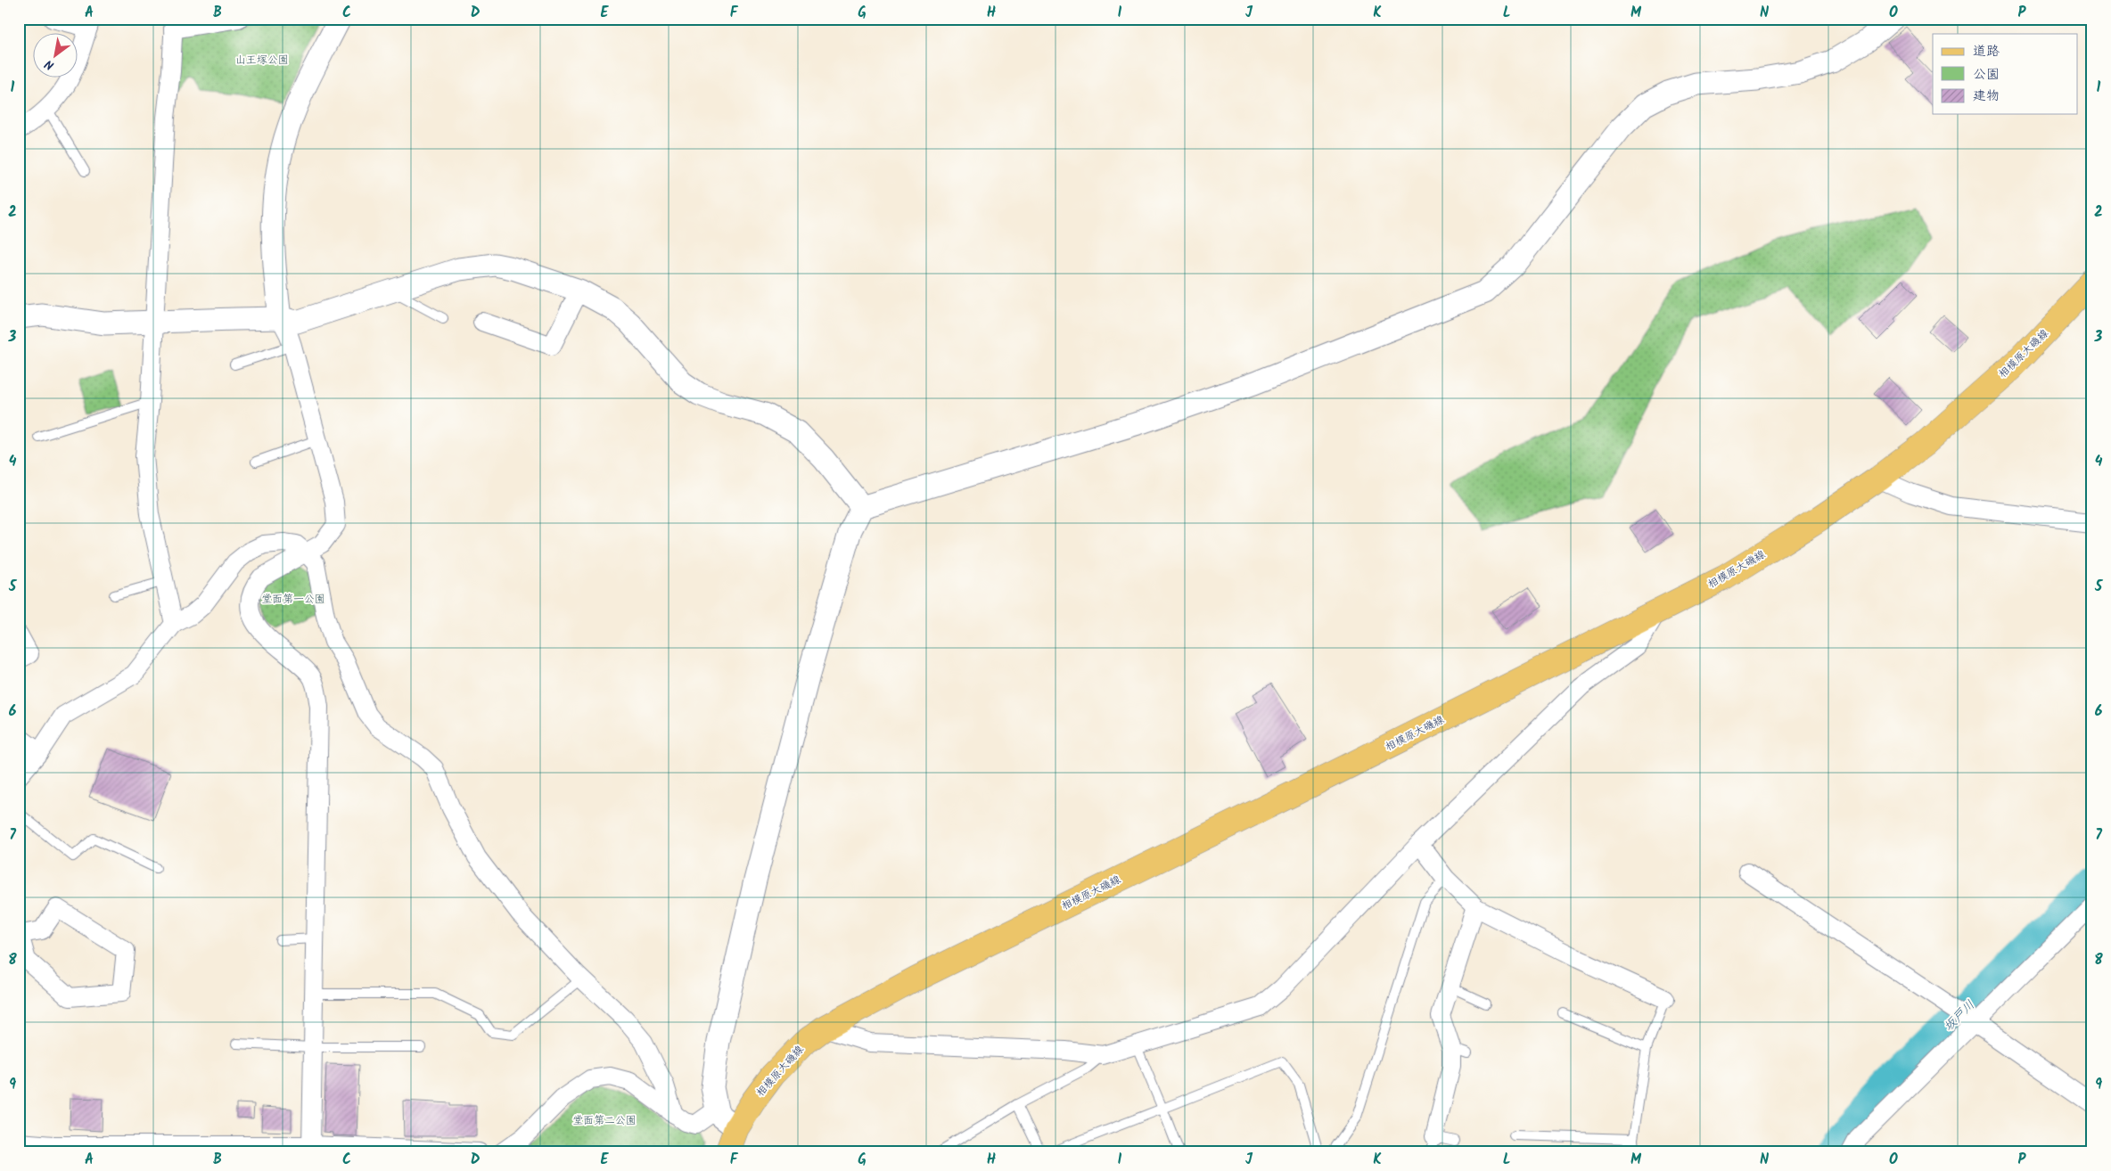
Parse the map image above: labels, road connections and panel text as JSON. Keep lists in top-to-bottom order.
{
  "streets": {
    "main road": ["相模原大磯線"]
  },
  "water": ["坂戸川"],
  "parks": ["山王塚公園", "堂面第一公園", "堂面第二公園"],
  "legend": ["道路", "公園", "建物"],
  "north": "bottom left",
  "grid": {
    "columns": [
      "A",
      "B",
      "C",
      "D",
      "E",
      "F",
      "G",
      "H",
      "I",
      "J",
      "K",
      "L",
      "M",
      "N",
      "O",
      "P"
    ],
    "rows": [
      "1",
      "2",
      "3",
      "4",
      "5",
      "6",
      "7",
      "8",
      "9"
    ]
  }
}
